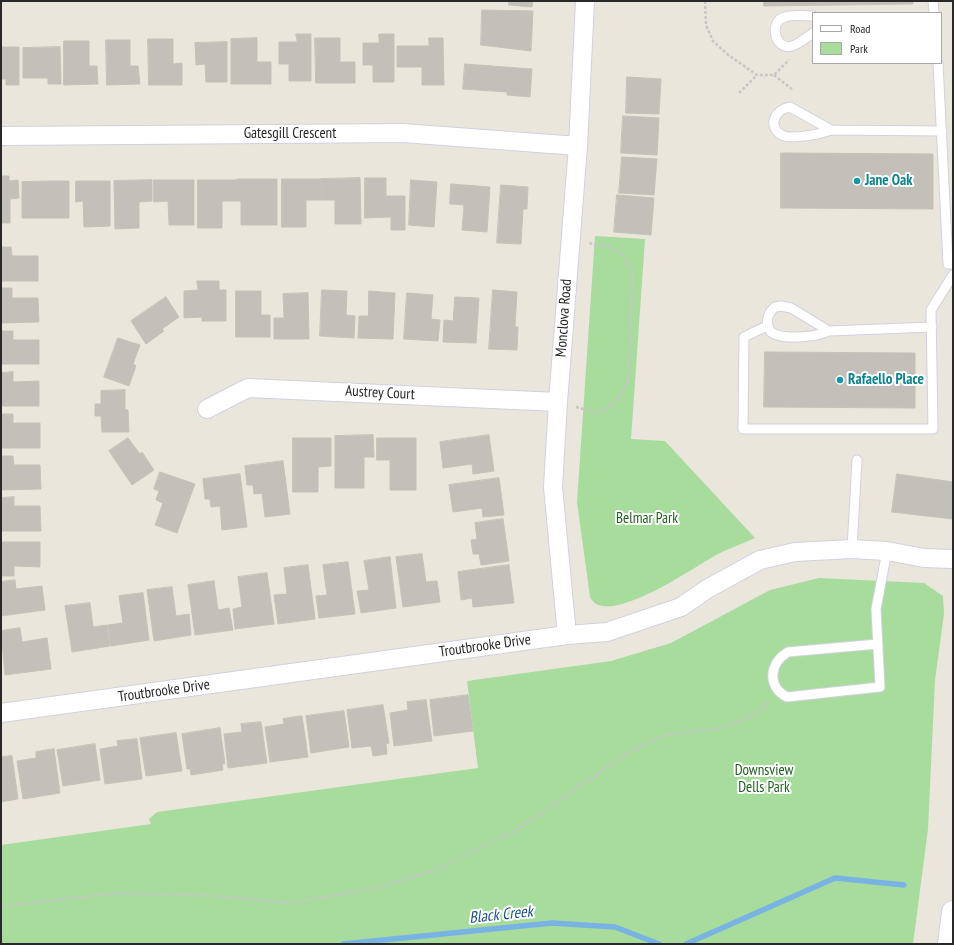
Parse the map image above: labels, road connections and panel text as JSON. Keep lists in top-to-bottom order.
{
  "streets": {
    "street": [
      "Gatesgill Crescent",
      "Monclova Road",
      "Austrey Court",
      "Troutbrooke Drive"
    ]
  },
  "crossings": [
    ["Gatesgill Crescent", "Monclova Road"],
    ["Monclova Road", "Austrey Court"],
    ["Monclova Road", "Troutbrooke Drive"]
  ],
  "water": ["Black Creek"],
  "parks": ["Belmar Park", "Downsview Dells Park"],
  "places": ["Jane Oak", "Rafaello Place"],
  "legend": ["Road", "Park"]
}
